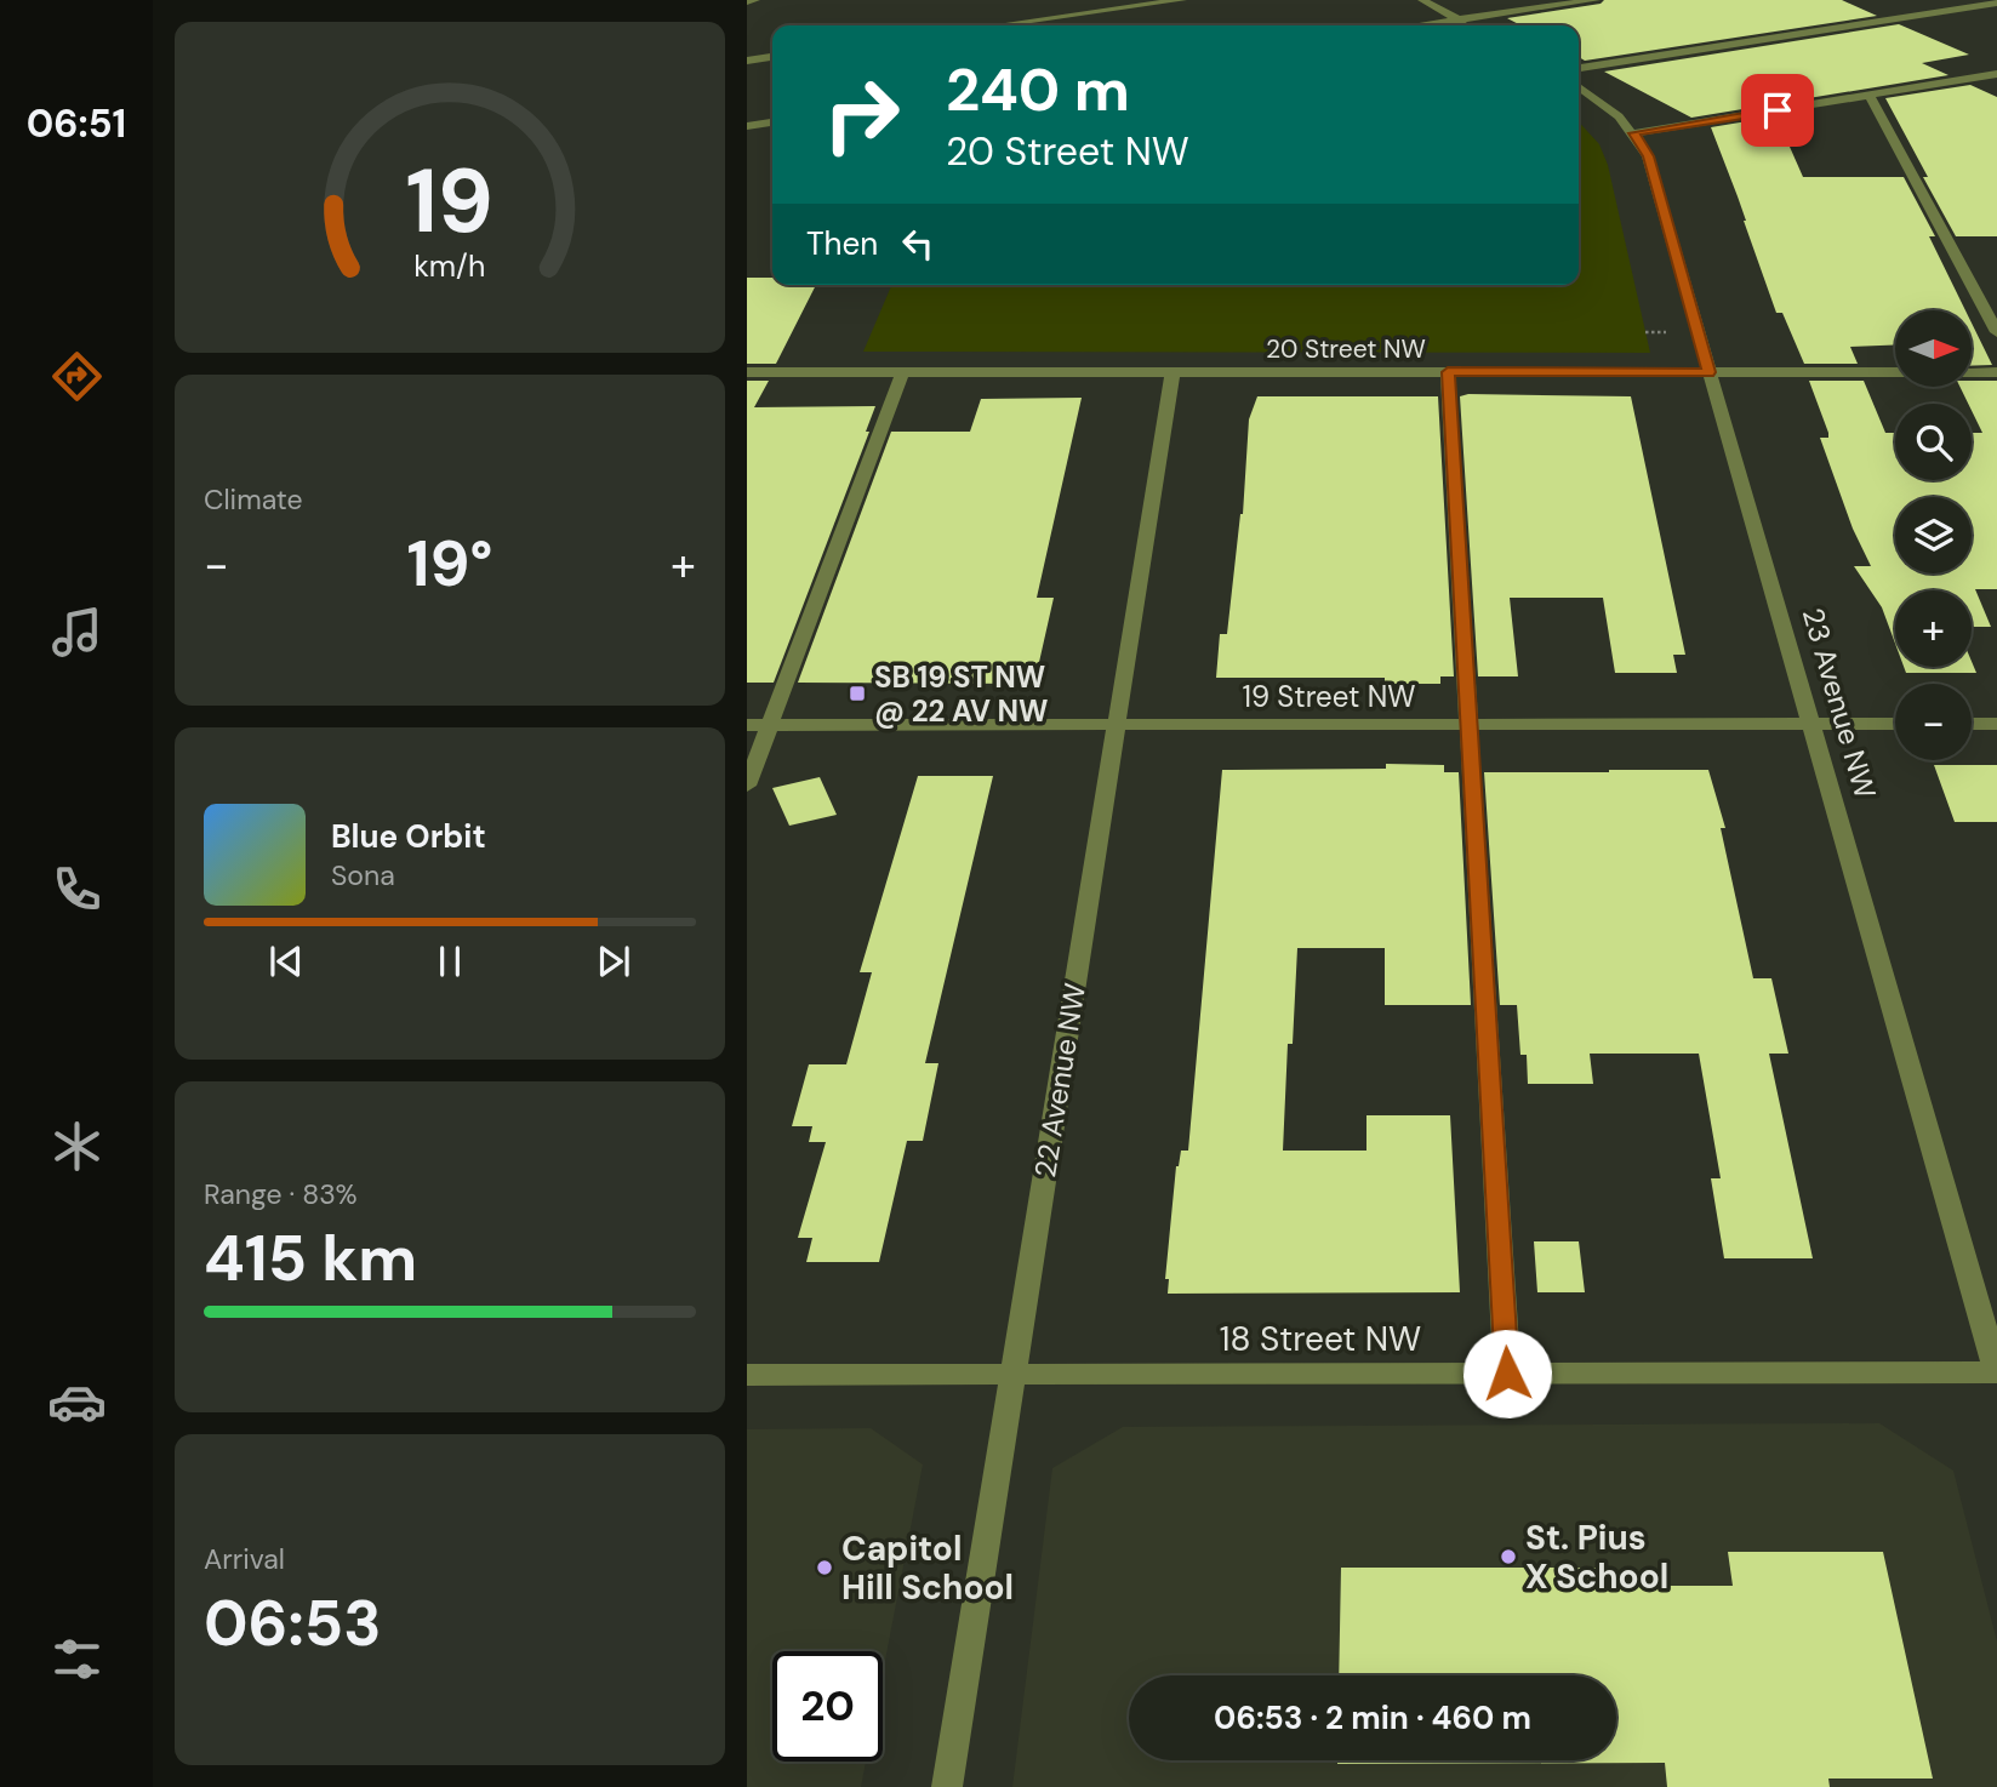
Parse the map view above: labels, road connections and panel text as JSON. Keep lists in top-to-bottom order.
{
  "streets": {
    "street": [
      "20 Street NW",
      "19 Street NW",
      "23 Avenue NW",
      "22 Avenue NW",
      "18 Street NW"
    ]
  },
  "crossings": [
    ["20 Street NW", "23 Avenue NW"],
    ["20 Street NW", "22 Avenue NW"],
    ["19 Street NW", "23 Avenue NW"],
    ["19 Street NW", "22 Avenue NW"],
    ["23 Avenue NW", "18 Street NW"],
    ["22 Avenue NW", "18 Street NW"]
  ],
  "places": {
    "transit": ["SB 19 ST NW @ 22 AV NW"],
    "other": ["St. Pius X School", "Capitol Hill School"]
  },
  "north": "right",
  "page": {
    "tabs": "06:51",
    "turn": ["240 m", "20 Street NW"],
    "then": "Then",
    "map_buttons": ["+", "−"],
    "tile": [
      "Climate",
      ["Range · 83%", "415 km"],
      ["Arrival", "06:53"]
    ],
    "heat": ["−", "19°", "+"],
    "song": ["Blue Orbit", "Sona"],
    "limit": "20",
    "trip": "06:53 · 2 min · 460 m",
    "gauge": ["19", "km/h"]
  }
}
